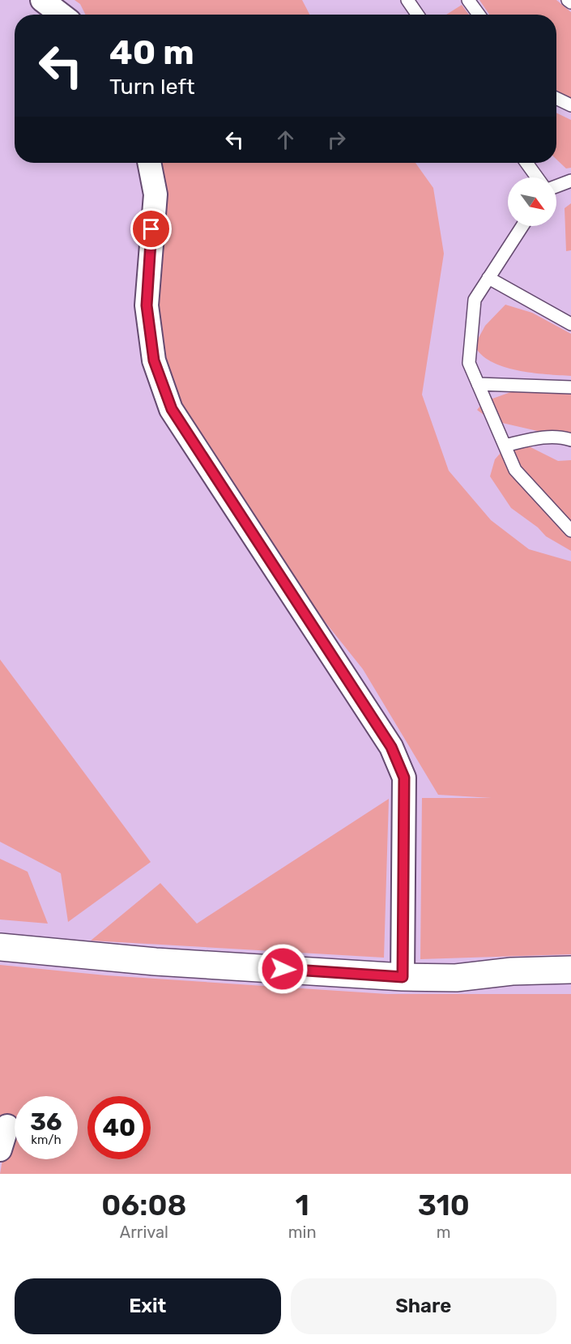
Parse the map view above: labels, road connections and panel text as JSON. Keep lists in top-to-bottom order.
{
  "north": "bottom right",
  "page": {
    "turn": ["40 m", "Turn left"],
    "speed": "36 km/h",
    "limit": "40",
    "eta": [
      "06:08",
      "Arrival",
      "1",
      "min",
      "310",
      "m"
    ],
    "buttons": ["Exit", "Share"]
  }
}
